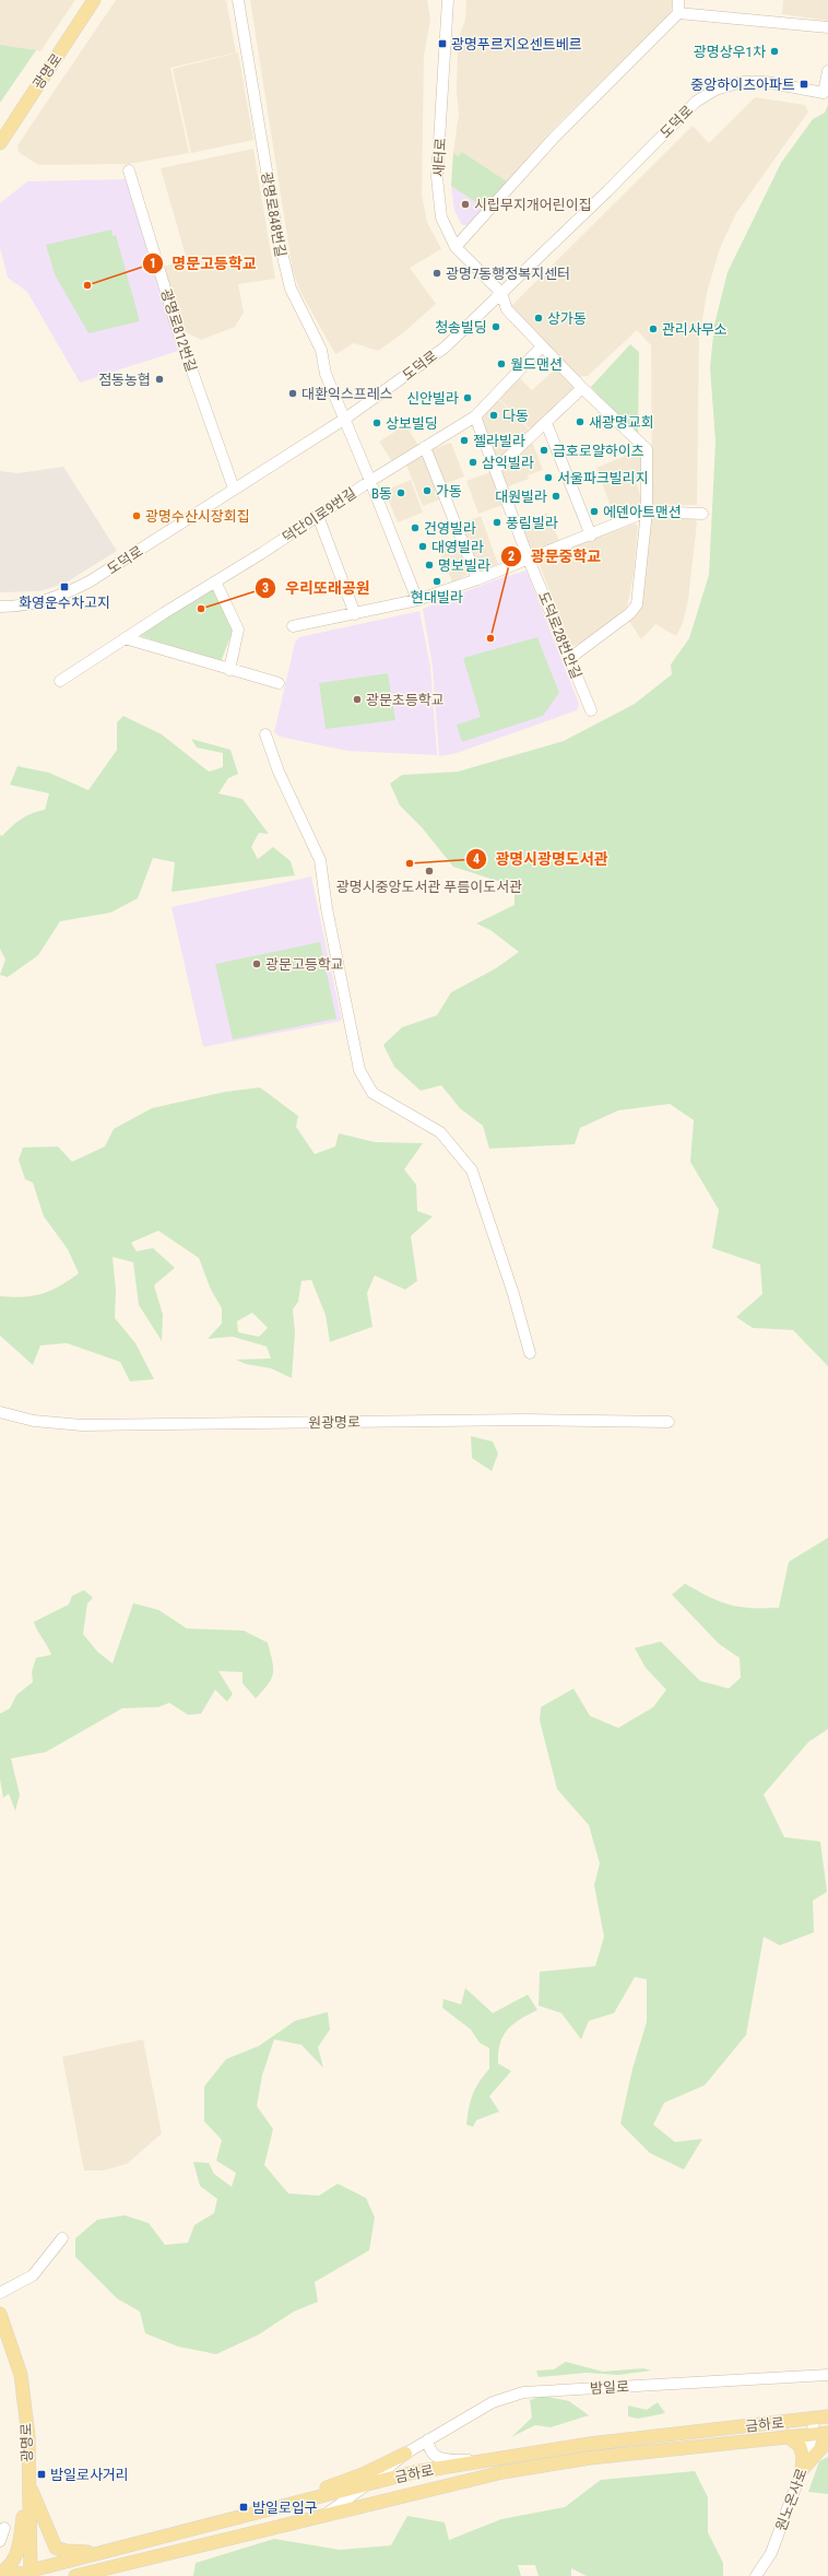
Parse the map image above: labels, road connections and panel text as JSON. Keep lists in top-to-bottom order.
{
  "streets": {
    "main road": ["광명로", "금하로"],
    "street": [
      "도덕로",
      "새터로",
      "광명로848번길",
      "광명로812번길",
      "덕단이로9번길",
      "도덕로28번안길",
      "원광명로",
      "밤일로",
      "원노온사로"
    ]
  },
  "crossings": [
    ["광명로", "금하로"],
    ["도덕로", "새터로"],
    ["도덕로", "광명로848번길"],
    ["도덕로", "광명로812번길"],
    ["광명로848번길", "덕단이로9번길"],
    ["덕단이로9번길", "도덕로28번안길"],
    ["밤일로", "금하로"],
    ["금하로", "원노온사로"]
  ],
  "places": {
    "transit": [
      "광명푸르지오센트베르",
      "중앙하이츠아파트",
      "화영운수차고지",
      "밤일로사거리",
      "밤일로입구"
    ],
    "other": [
      "광명상우1차",
      "시립무지개어린이집",
      "광명7동행정복지센터",
      "명문고등학교",
      "상가동",
      "청송빌딩",
      "관리사무소",
      "월드맨션",
      "점동농협",
      "대환익스프레스",
      "신안빌라",
      "다동",
      "새광명교회",
      "상보빌딩",
      "젤라빌라",
      "금호로얄하이츠",
      "삼익빌라",
      "서울파크빌리지",
      "가동",
      "B동",
      "대원빌라",
      "에덴아트맨션",
      "광명수산시장회집",
      "풍림빌라",
      "건영빌라",
      "대영빌라",
      "명보빌라",
      "현대빌라",
      "우리또래공원",
      "광문중학교",
      "광문초등학교",
      "광명시광명도서관",
      "광명시중앙도서관 푸름이도서관",
      "광문고등학교"
    ]
  }
}
